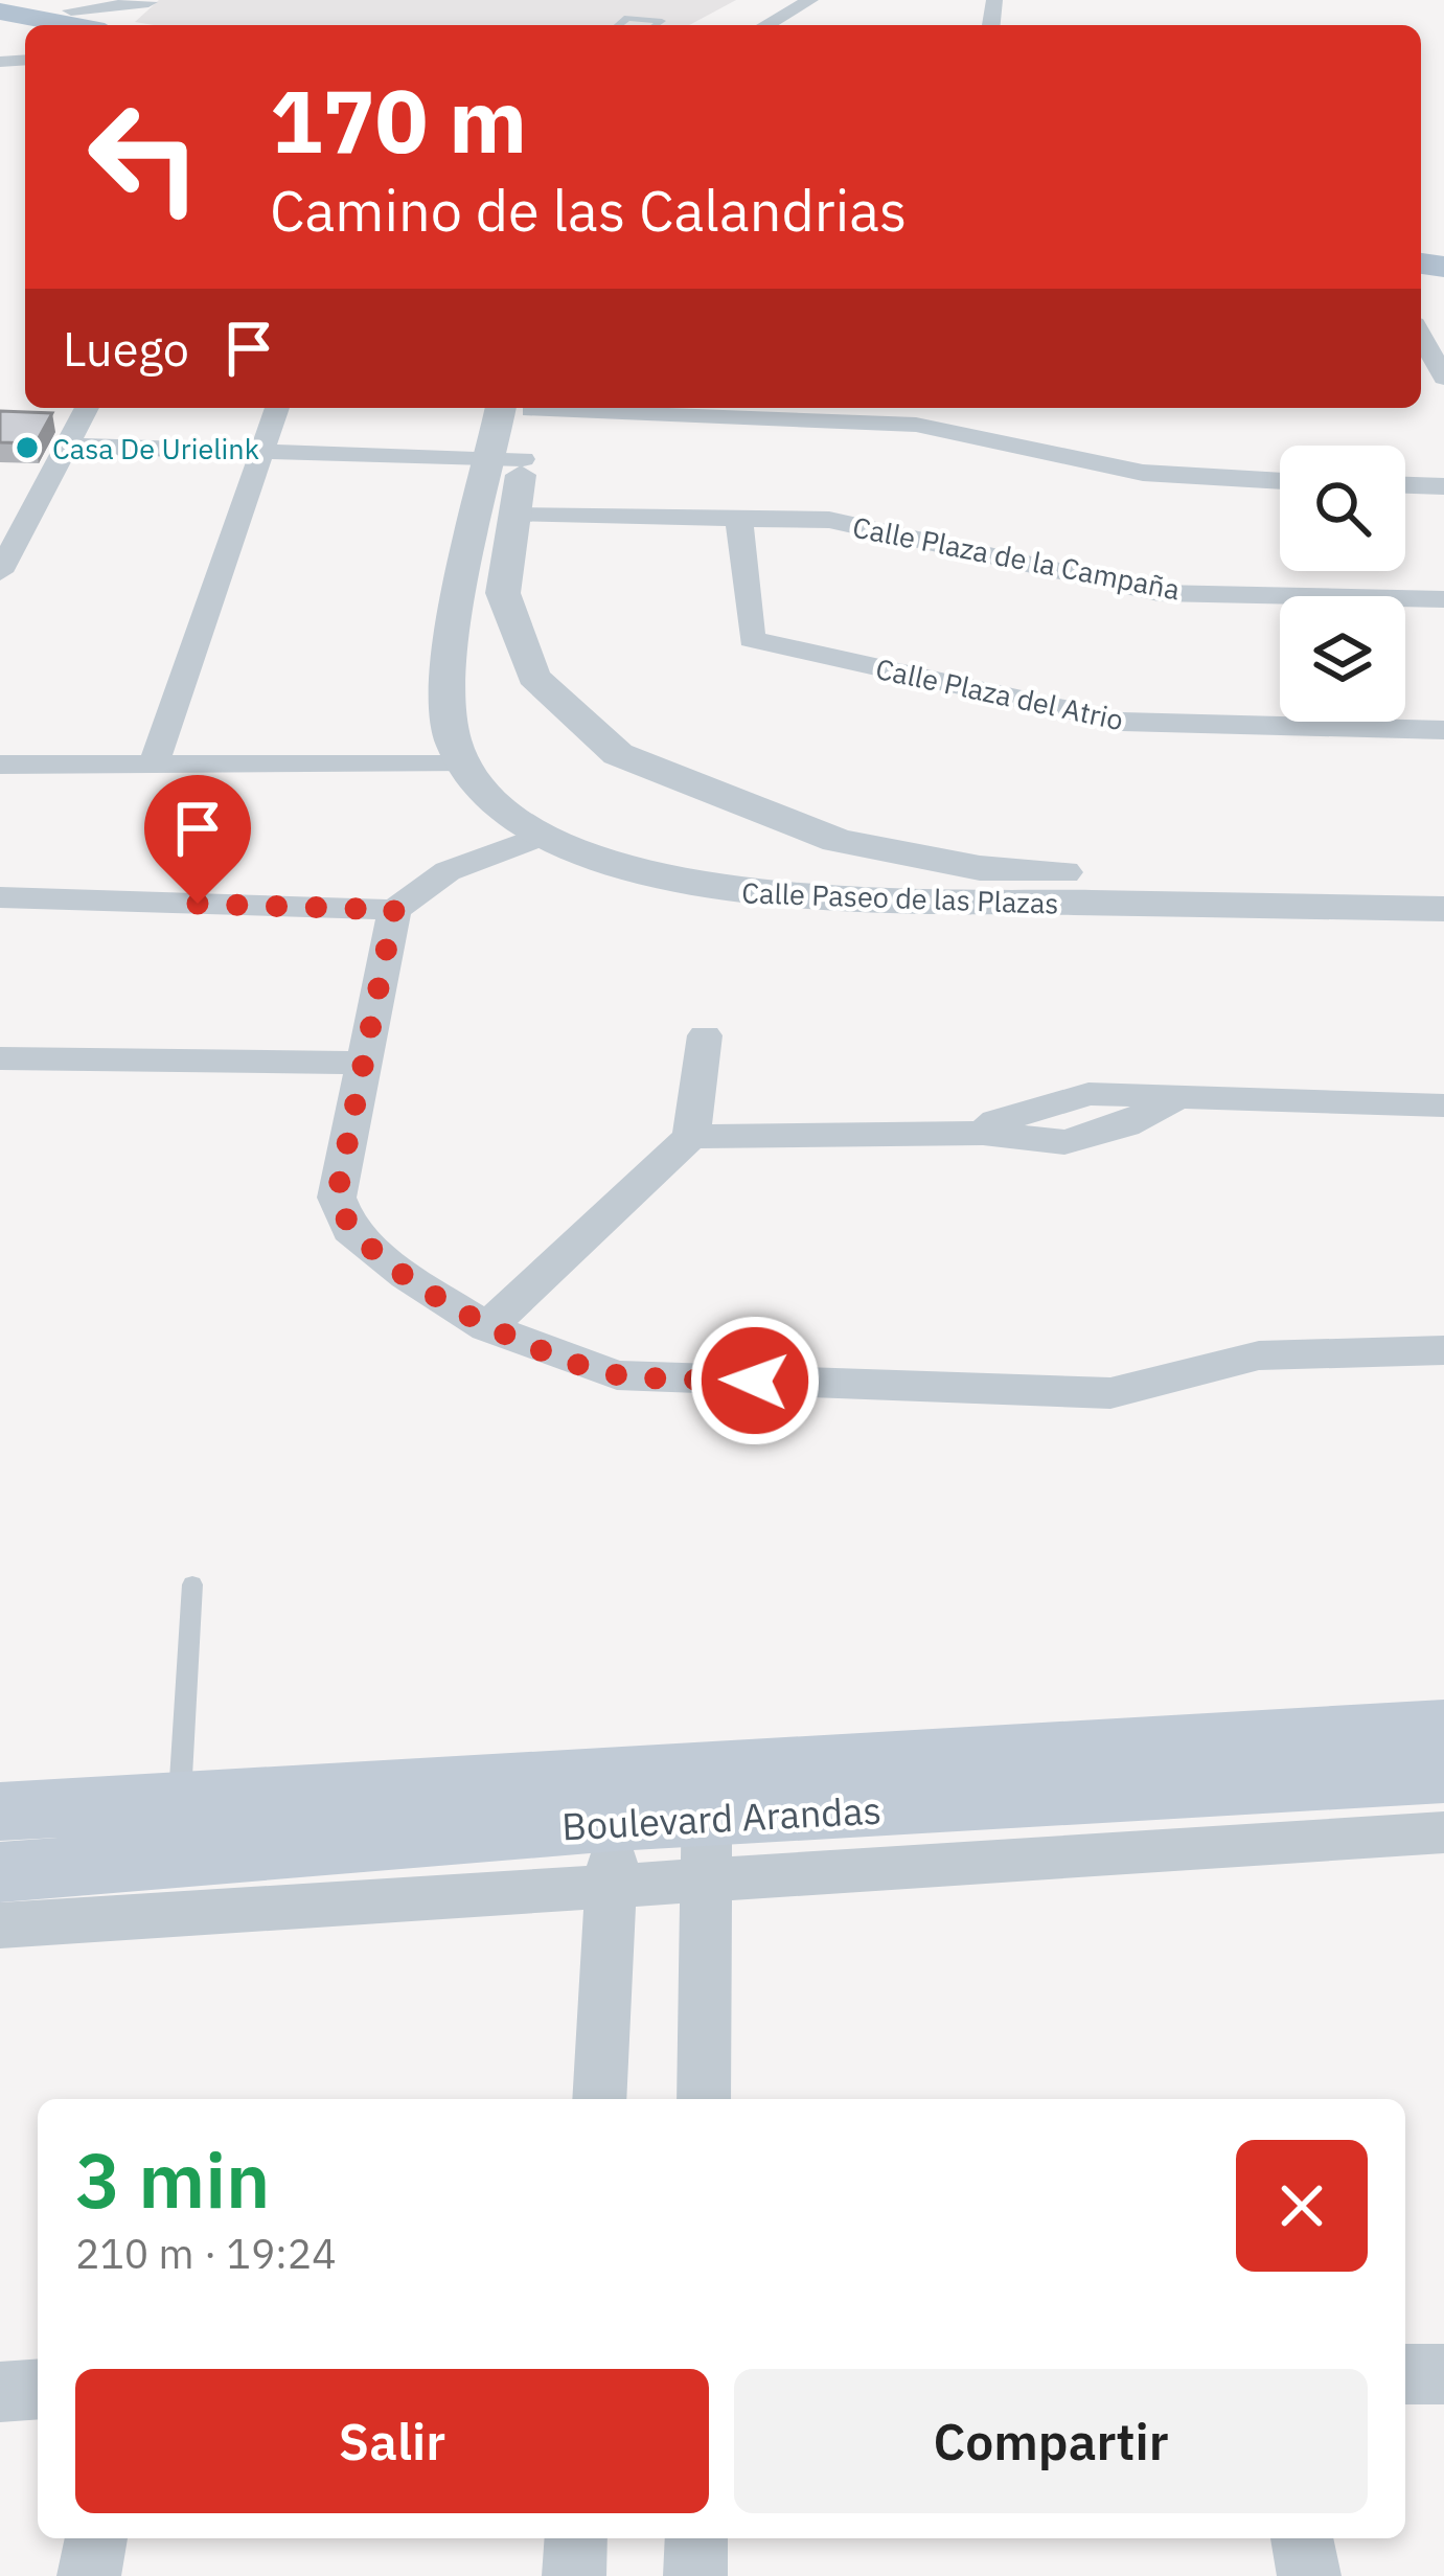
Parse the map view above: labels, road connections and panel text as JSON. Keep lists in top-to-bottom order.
{
  "streets": {
    "main road": ["Boulevard Arandas"],
    "street": ["Calle Plaza de la Campaña", "Calle Plaza del Atrio", "Calle Paseo de las Plazas"]
  },
  "crossings": [
    ["Calle Plaza de la Campaña", "Calle Plaza del Atrio"],
    ["Calle Plaza de la Campaña", "Calle Paseo de las Plazas"]
  ],
  "places": ["Casa De Urielink"],
  "page": {
    "turn": ["170 m", "Camino de las Calandrias"],
    "then": "Luego",
    "heading": ["3 min", "210 m · 19:24"],
    "buttons": ["Salir", "Compartir"]
  }
}
